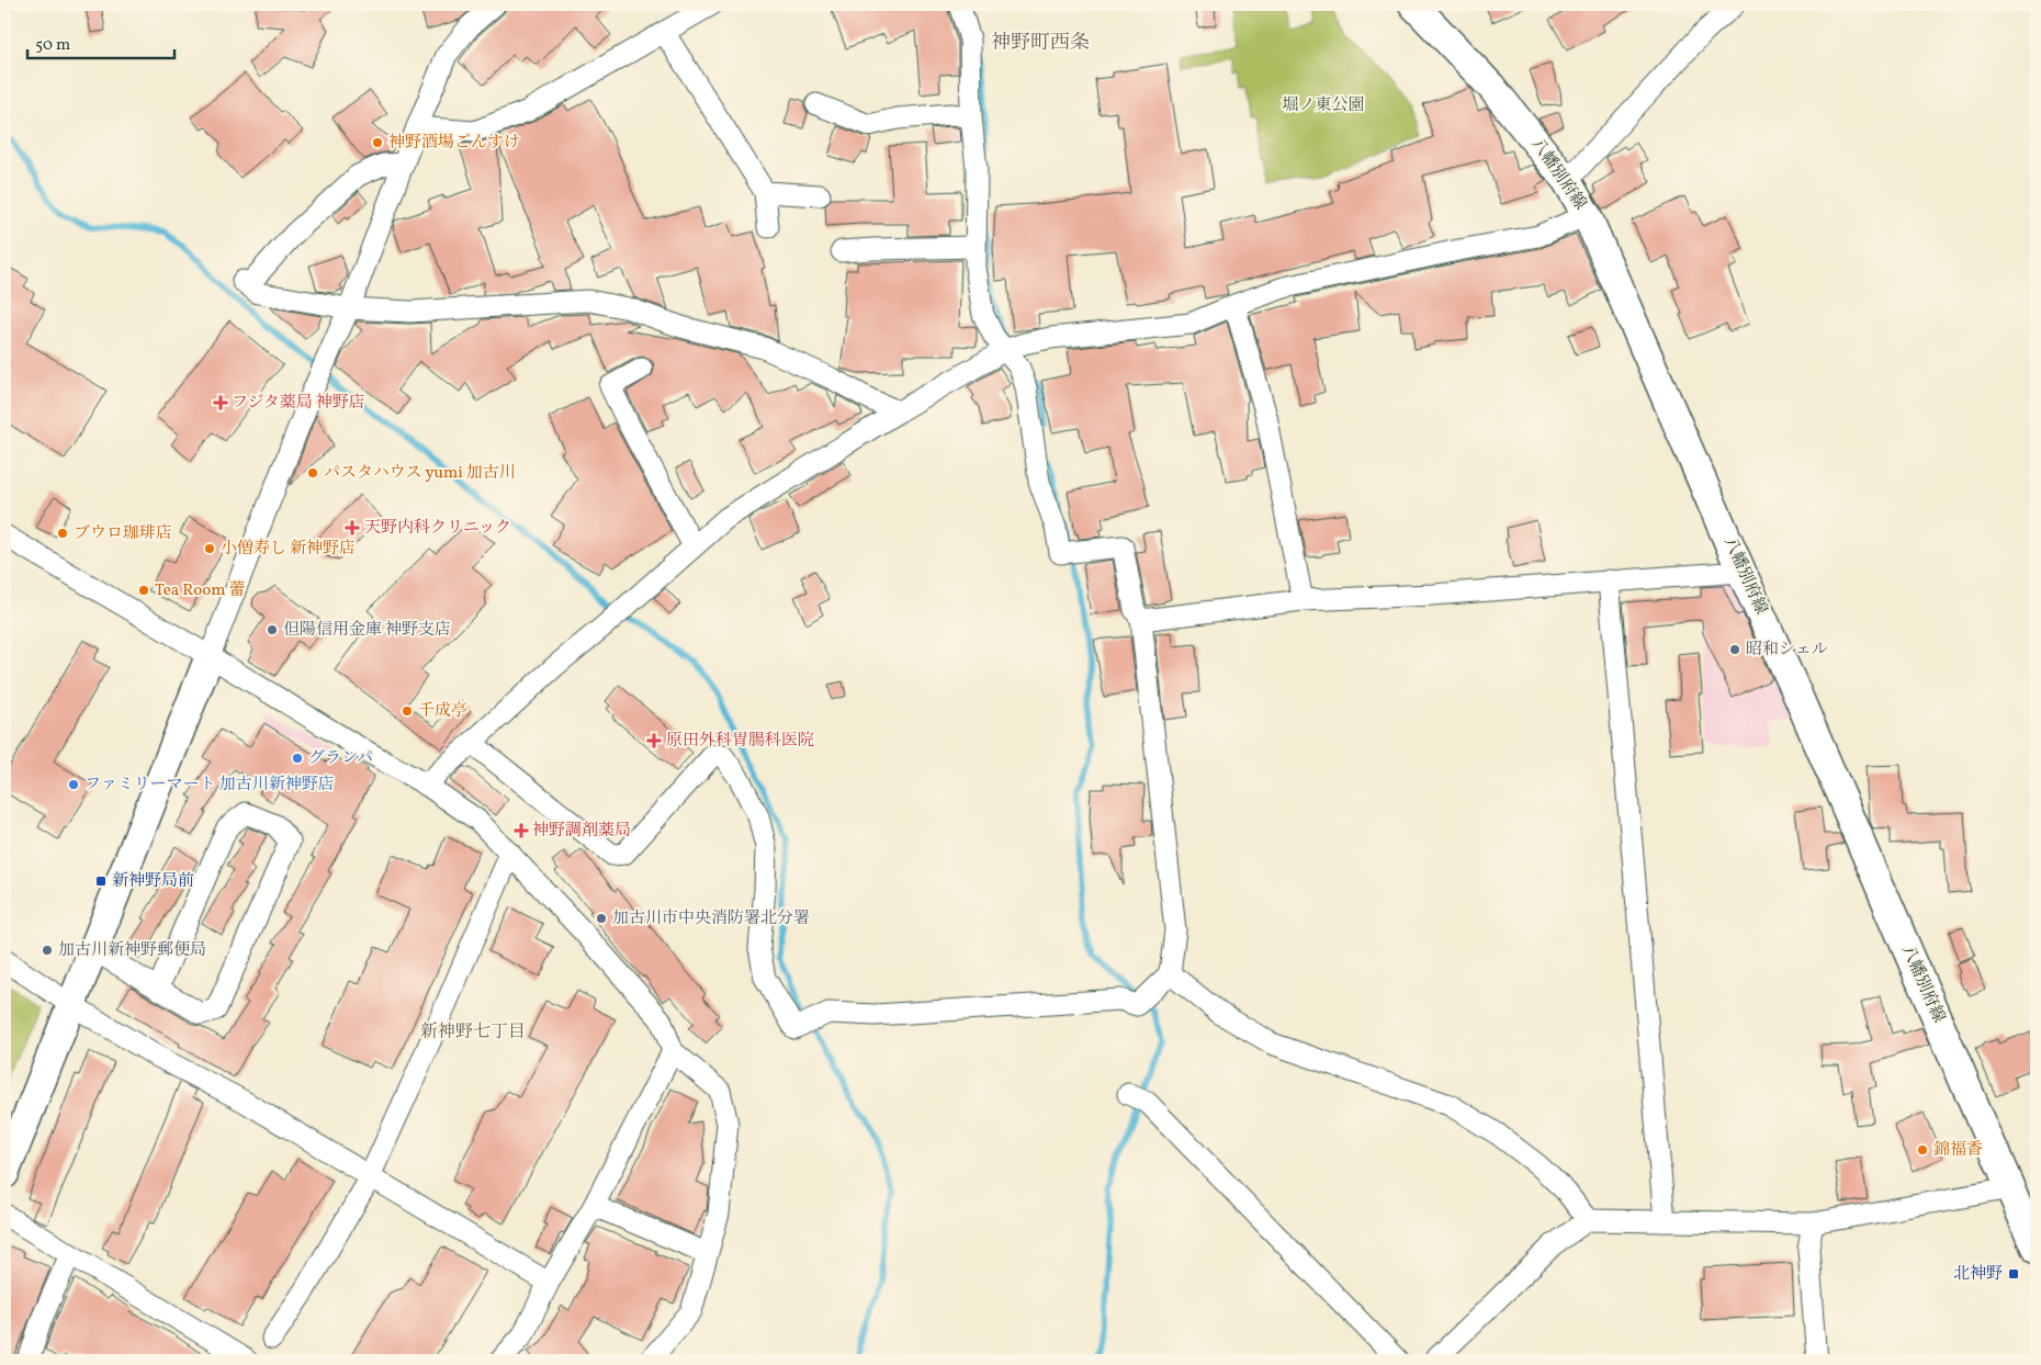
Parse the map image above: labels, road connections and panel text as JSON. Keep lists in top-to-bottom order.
{
  "streets": {
    "main road": ["八幡別府線"]
  },
  "districts": ["神野町西条", "新神野七丁目"],
  "parks": ["堀ノ東公園"],
  "places": {
    "other": [
      "神野酒場ごんすけ",
      "パスタハウス yumi 加古川",
      "ブウロ珈琲店",
      "小僧寿し 新神野店",
      "Tea Room 蕾",
      "但陽信用金庫 神野支店",
      "昭和シェル",
      "千成亭",
      "グランパ",
      "ファミリーマート 加古川新神野店",
      "加古川市中央消防署北分署",
      "加古川新神野郵便局",
      "錦福香"
    ],
    "health": [
      "フジタ薬局 神野店",
      "天野内科クリニック",
      "原田外科胃腸科医院",
      "神野調剤薬局"
    ],
    "transit": ["新神野局前", "北神野"]
  },
  "scale_bar": "50 m"
}
